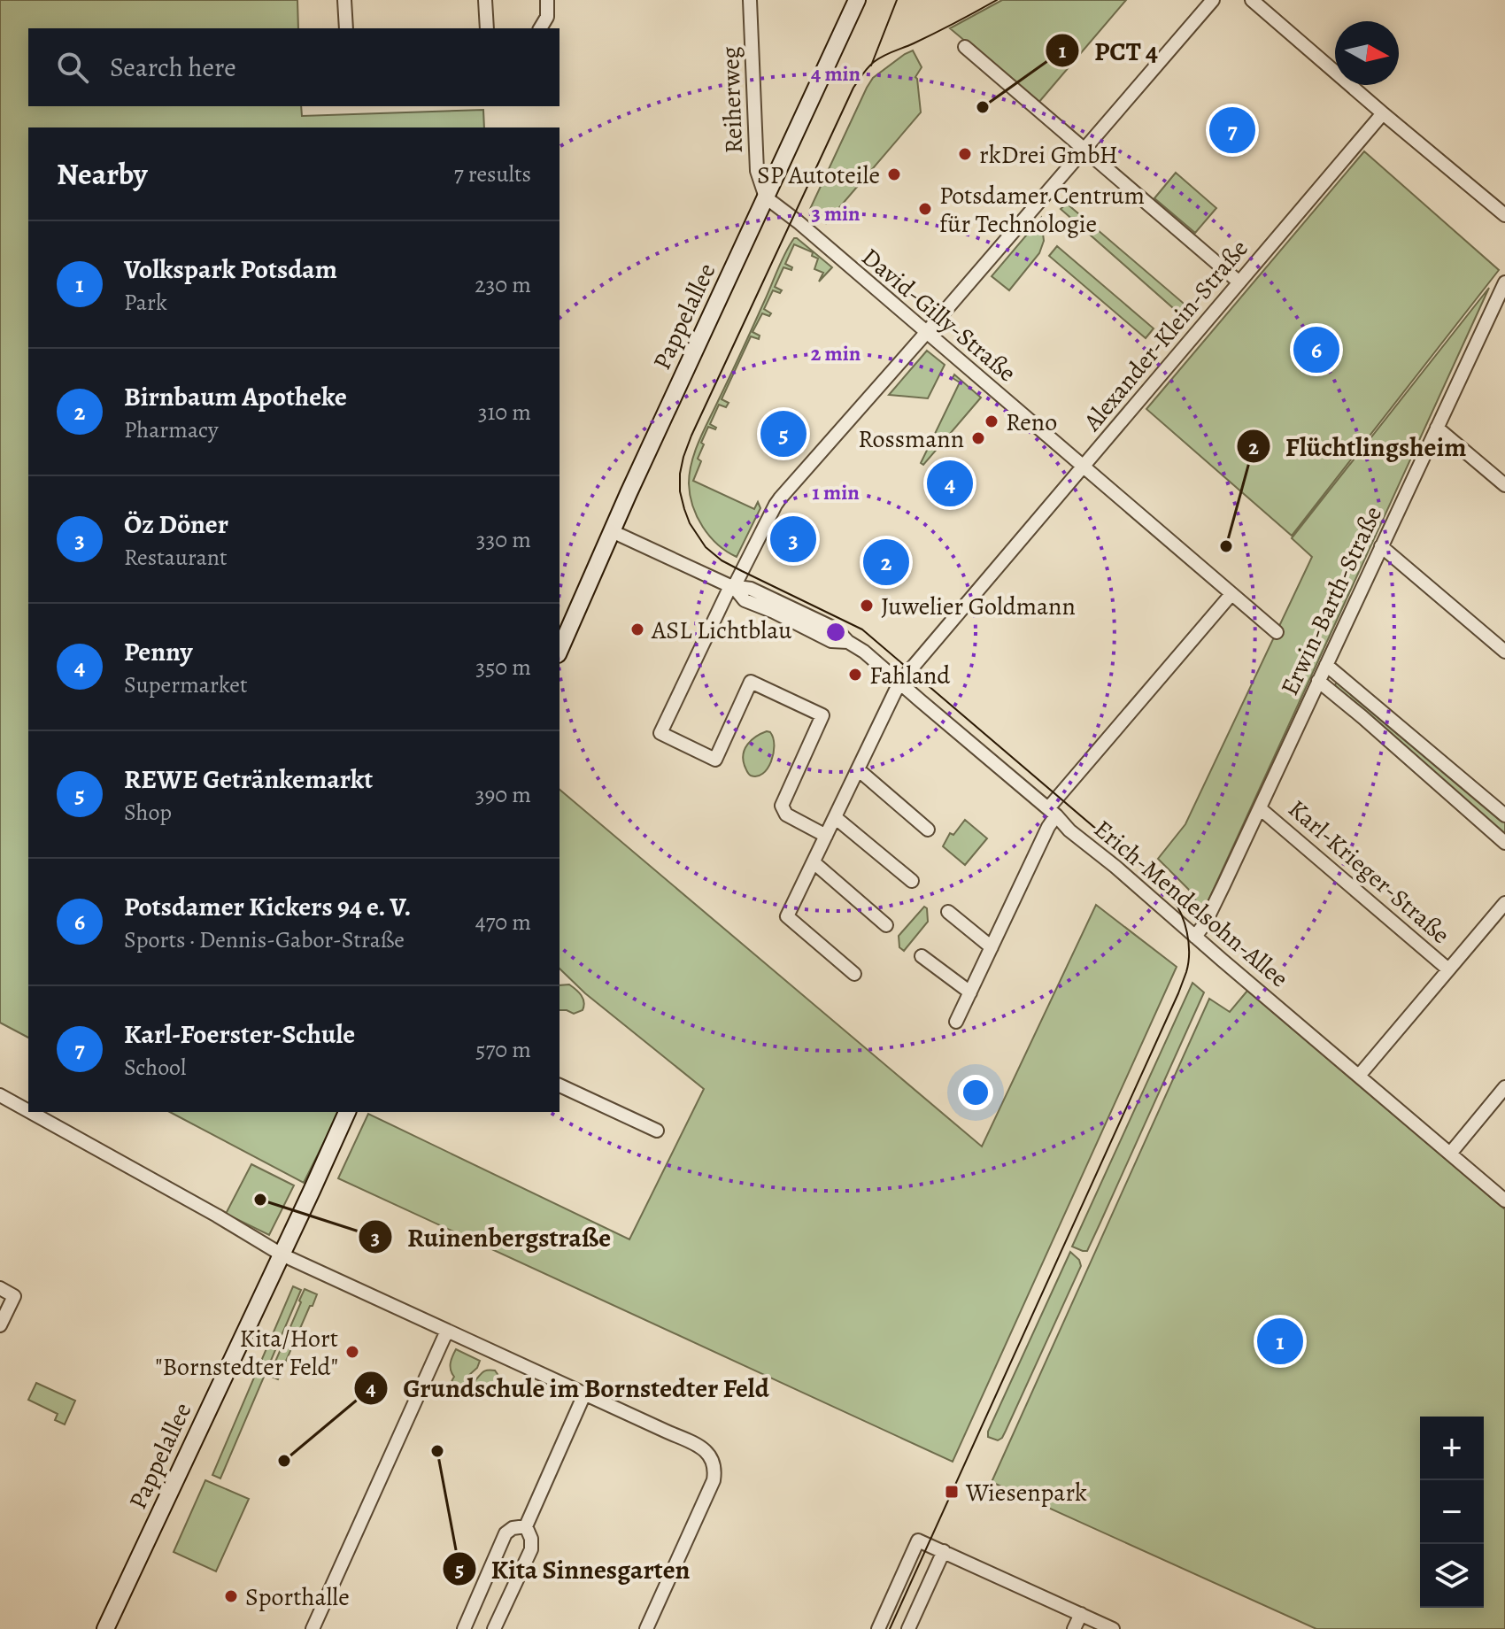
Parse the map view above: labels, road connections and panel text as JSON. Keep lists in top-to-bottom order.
{
  "streets": {
    "street": [
      "Reiherweg",
      "David-Gilly-Straße",
      "Pappelallee",
      "Alexander-Klein-Straße",
      "Erwin-Barth-Straße",
      "Karl-Krieger-Straße",
      "Erich-Mendelsohn-Allee"
    ]
  },
  "crossings": [
    ["Reiherweg", "David-Gilly-Straße"],
    ["Reiherweg", "Pappelallee"],
    ["David-Gilly-Straße", "Pappelallee"],
    ["David-Gilly-Straße", "Alexander-Klein-Straße"],
    ["Pappelallee", "Erich-Mendelsohn-Allee"],
    ["Alexander-Klein-Straße", "Erich-Mendelsohn-Allee"],
    ["Erwin-Barth-Straße", "Karl-Krieger-Straße"],
    ["Erwin-Barth-Straße", "Erich-Mendelsohn-Allee"]
  ],
  "places": {
    "other": [
      "PCT 4",
      "rkDrei GmbH",
      "SP Autoteile",
      "Potsdamer Centrum für Technologie",
      "Reno",
      "Rossmann",
      "Flüchtlingsheim",
      "Juwelier Goldmann",
      "ASL Lichtblau",
      "Fahland",
      "Ruinenbergstraße",
      "Kita/Hort \"Bornstedter Feld\"",
      "Kita Sinnesgarten",
      "Grundschule im Bornstedter Feld",
      "Sporthalle"
    ],
    "transit": ["Wiesenpark"]
  },
  "north": "right",
  "page": {
    "search": "Search here",
    "pins": [
      "7",
      "6",
      "5",
      "4",
      "3",
      "2",
      "1"
    ],
    "heading": ["Nearby", "7 results"],
    "list": [
      {
        "mark": "1",
        "name": "Volkspark Potsdam",
        "note": "Park",
        "value": "230 m"
      },
      {
        "mark": "2",
        "name": "Birnbaum Apotheke",
        "note": "Pharmacy",
        "value": "310 m"
      },
      {
        "mark": "3",
        "name": "Öz Döner",
        "note": "Restaurant",
        "value": "330 m"
      },
      {
        "mark": "4",
        "name": "Penny",
        "note": "Supermarket",
        "value": "350 m"
      },
      {
        "mark": "5",
        "name": "REWE Getränkemarkt",
        "note": "Shop",
        "value": "390 m"
      },
      {
        "mark": "6",
        "name": "Potsdamer Kickers 94 e. V.",
        "note": "Sports · Dennis-Gabor-Straße",
        "value": "470 m"
      },
      {
        "mark": "7",
        "name": "Karl-Foerster-Schule",
        "note": "School",
        "value": "570 m"
      }
    ],
    "map_buttons": ["+", "−"]
  },
  "rings": [
    "4 min",
    "3 min",
    "2 min",
    "1 min"
  ]
}
